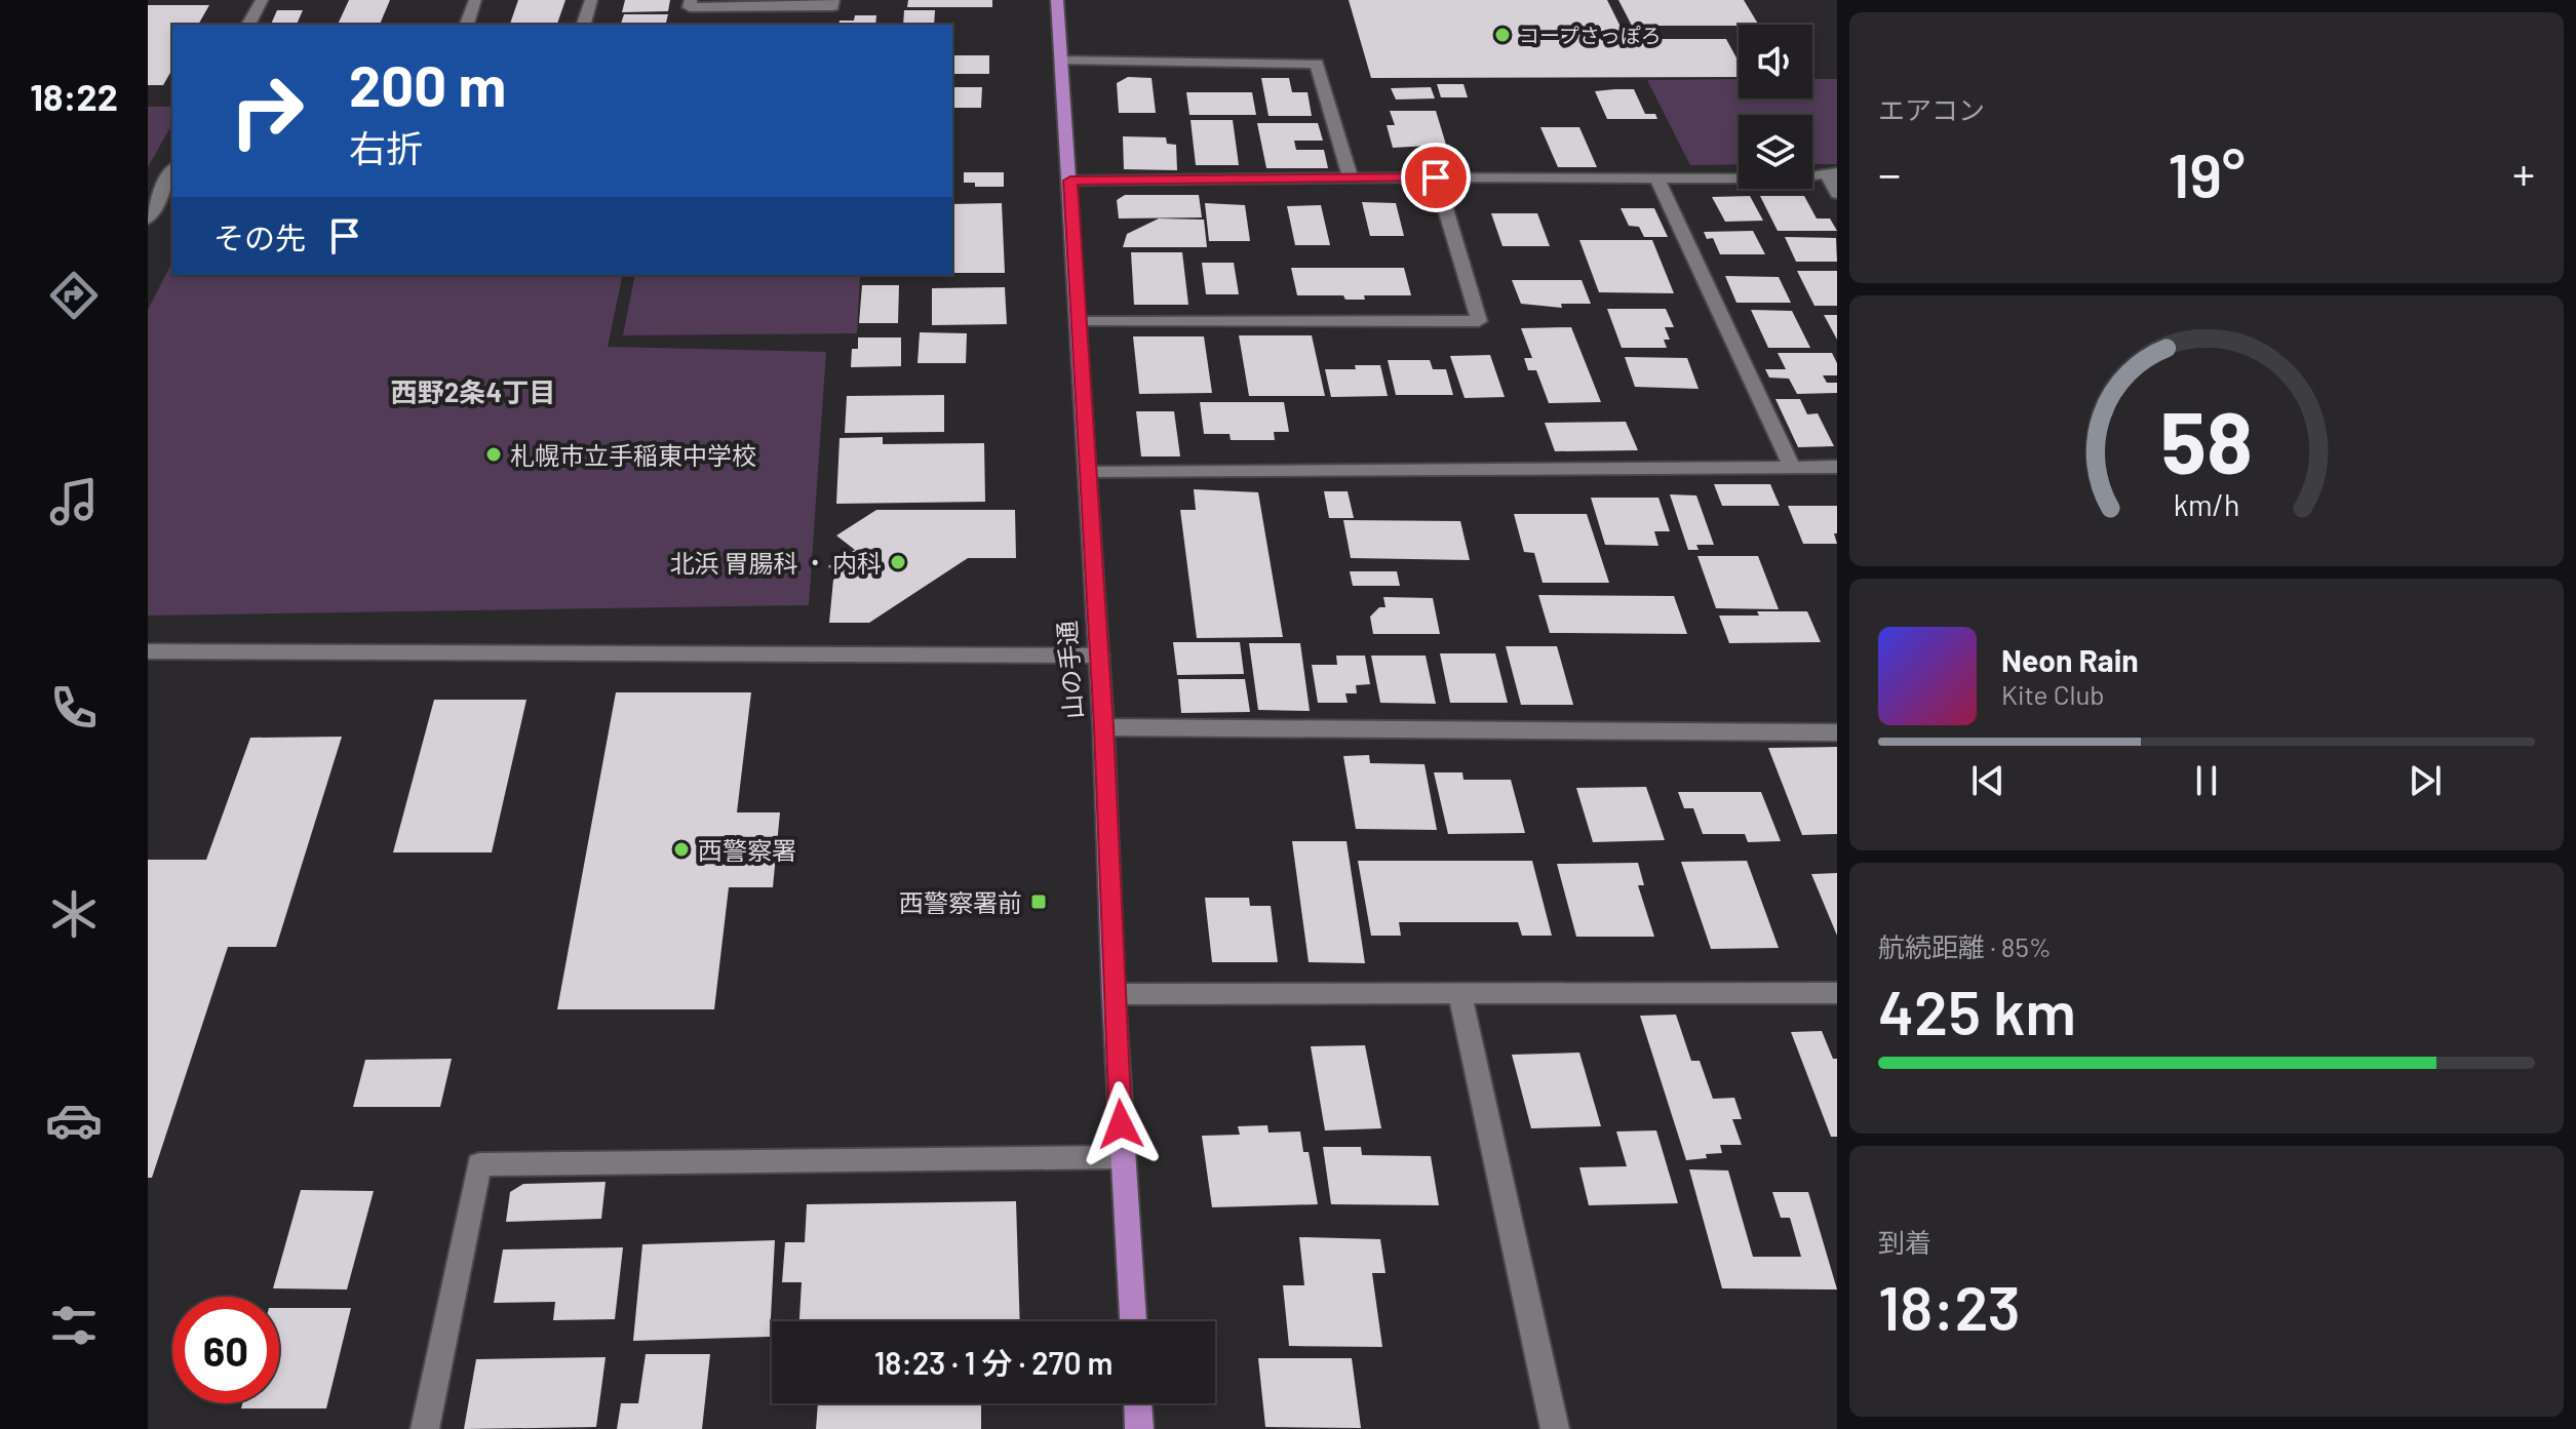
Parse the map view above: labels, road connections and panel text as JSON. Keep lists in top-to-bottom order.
{
  "streets": {
    "main road": ["山の手通"]
  },
  "districts": ["西野2条4丁目"],
  "places": {
    "other": [
      "コープさっぽろ",
      "札幌市立手稲東中学校",
      "北浜 胃腸科 ・ 内科",
      "西警察署"
    ],
    "transit": ["西警察署前"]
  },
  "page": {
    "tabs": "18:22",
    "tile": [
      "エアコン",
      ["航続距離 · 85%", "425 km"],
      ["到着", "18:23"]
    ],
    "turn": ["200 m", "右折"],
    "heat": ["−", "19°", "+"],
    "then": "その先",
    "song": ["Neon Rain", "Kite Club"],
    "limit": "60",
    "trip": "18:23 · 1 分 · 270 m",
    "gauge": ["58", "km/h"]
  }
}
